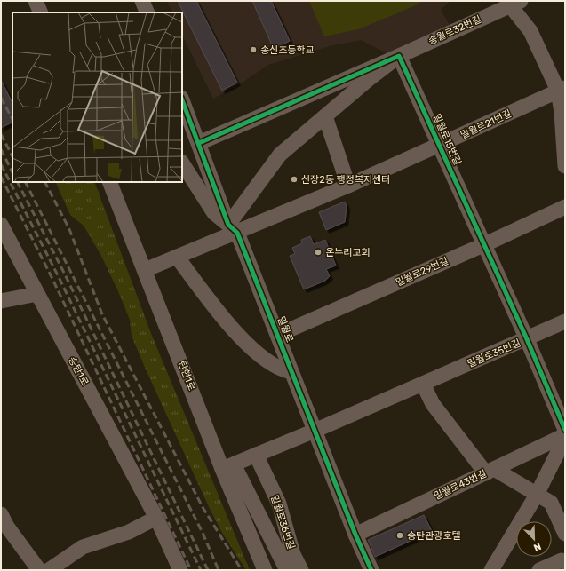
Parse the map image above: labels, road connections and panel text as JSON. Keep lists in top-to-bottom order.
{
  "streets": {
    "street": [
      "송월로32번길",
      "밀월로21번길",
      "밀월로15번길",
      "밀월로29번길",
      "밀월로",
      "밀월로35번길",
      "송탄1로",
      "탄현1로",
      "밀월로43번길",
      "밀월로36번길"
    ]
  },
  "crossings": [
    ["송월로32번길", "밀월로21번길"],
    ["송월로32번길", "밀월로15번길"],
    ["밀월로21번길", "밀월로15번길"],
    ["밀월로21번길", "밀월로"],
    ["밀월로15번길", "밀월로29번길"],
    ["밀월로15번길", "밀월로35번길"],
    ["밀월로29번길", "밀월로"],
    ["밀월로", "밀월로35번길"],
    ["밀월로", "밀월로43번길"]
  ],
  "places": [
    "송신초등학교",
    "신장2동 행정복지센터",
    "온누리교회",
    "송탄관광호텔"
  ],
  "north": "bottom right"
}
